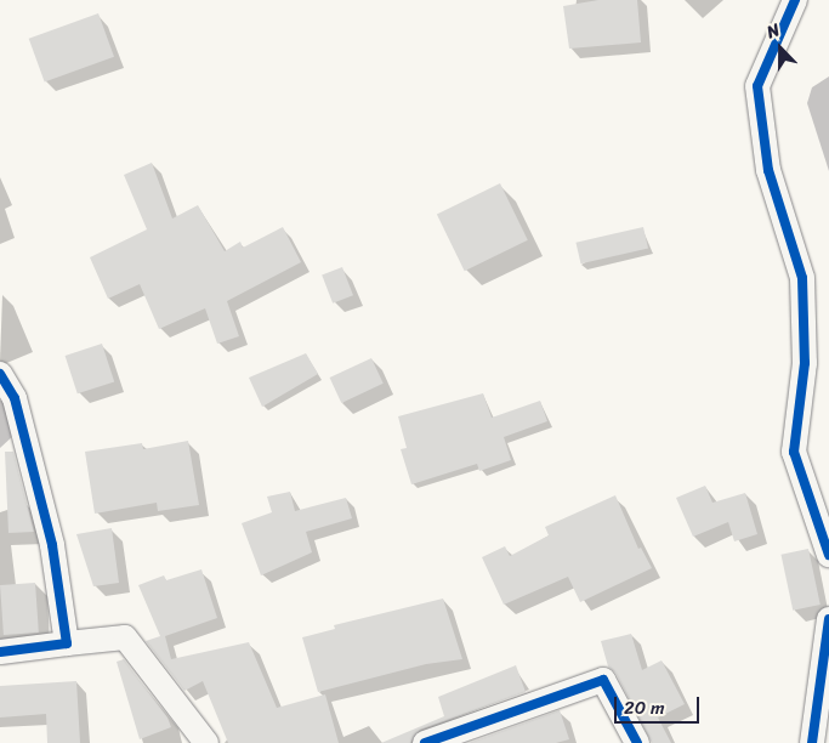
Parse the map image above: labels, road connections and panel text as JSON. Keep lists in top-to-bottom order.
{
  "scale_bar": "20 m",
  "north": "top"
}
